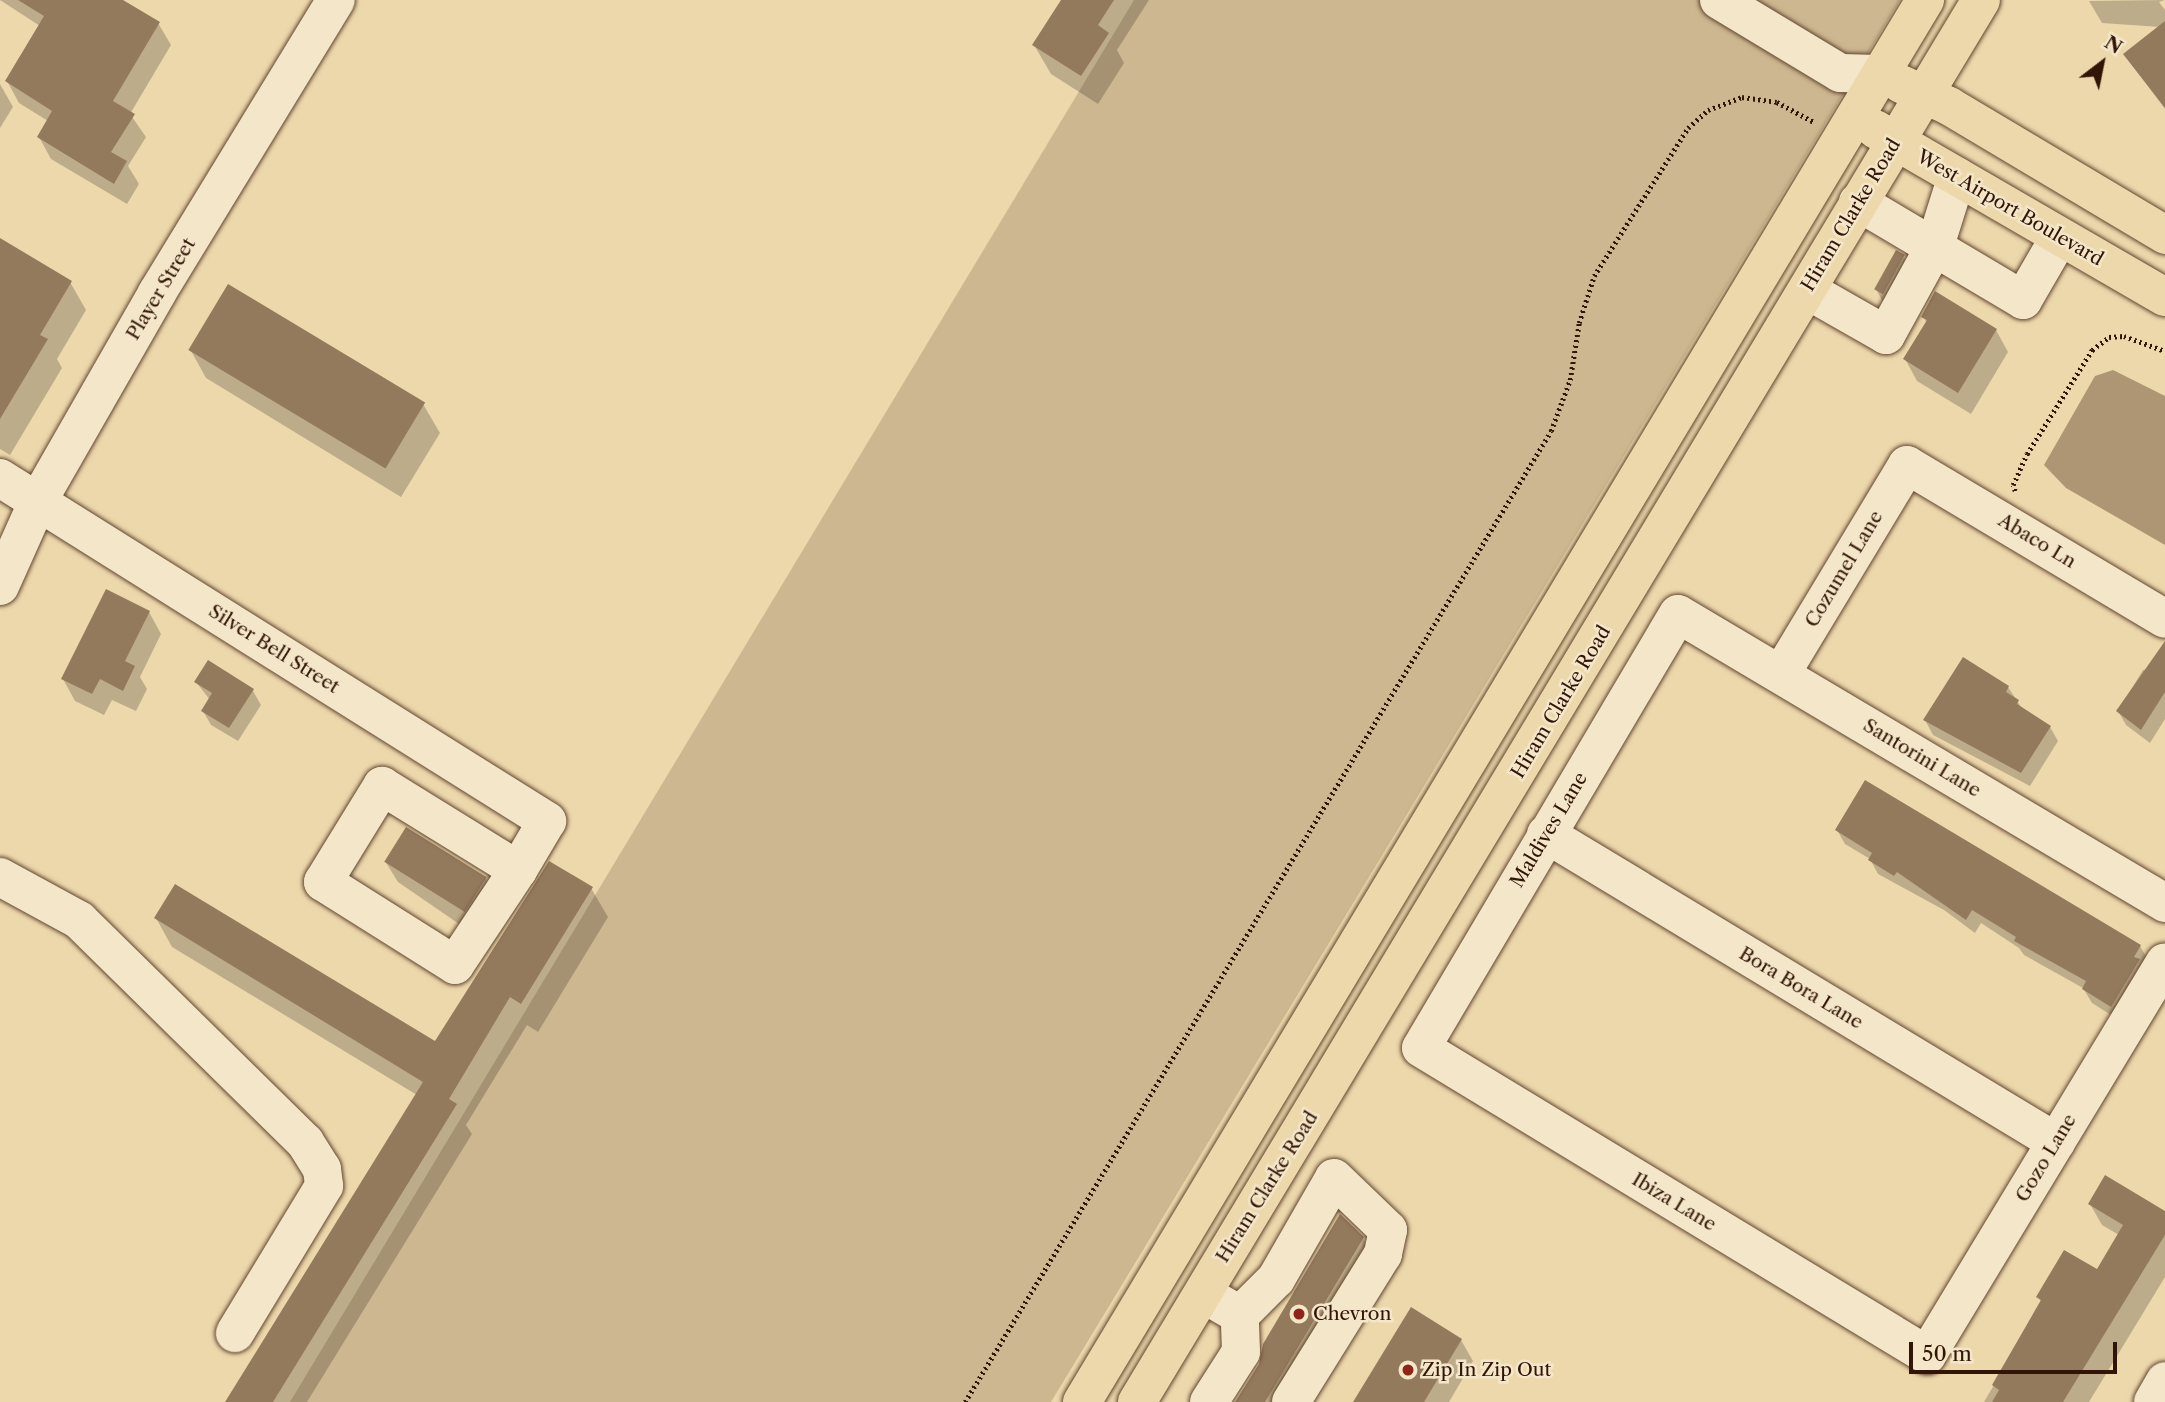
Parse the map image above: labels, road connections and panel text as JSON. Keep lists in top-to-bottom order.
{
  "streets": {
    "main road": ["West Airport Boulevard", "Hiram Clarke Road"],
    "street": [
      "Player Street",
      "Abaco Ln",
      "Cozumel Lane",
      "Silver Bell Street",
      "Santorini Lane",
      "Maldives Lane",
      "Bora Bora Lane",
      "Gozo Lane",
      "Ibiza Lane"
    ]
  },
  "crossings": [
    ["West Airport Boulevard", "Hiram Clarke Road"],
    ["Player Street", "Silver Bell Street"],
    ["Abaco Ln", "Cozumel Lane"],
    ["Cozumel Lane", "Santorini Lane"],
    ["Santorini Lane", "Maldives Lane"],
    ["Maldives Lane", "Bora Bora Lane"],
    ["Maldives Lane", "Ibiza Lane"],
    ["Bora Bora Lane", "Gozo Lane"],
    ["Gozo Lane", "Ibiza Lane"]
  ],
  "places": ["Chevron", "Zip In Zip Out"],
  "scale_bar": "50 m",
  "north": "top right"
}
